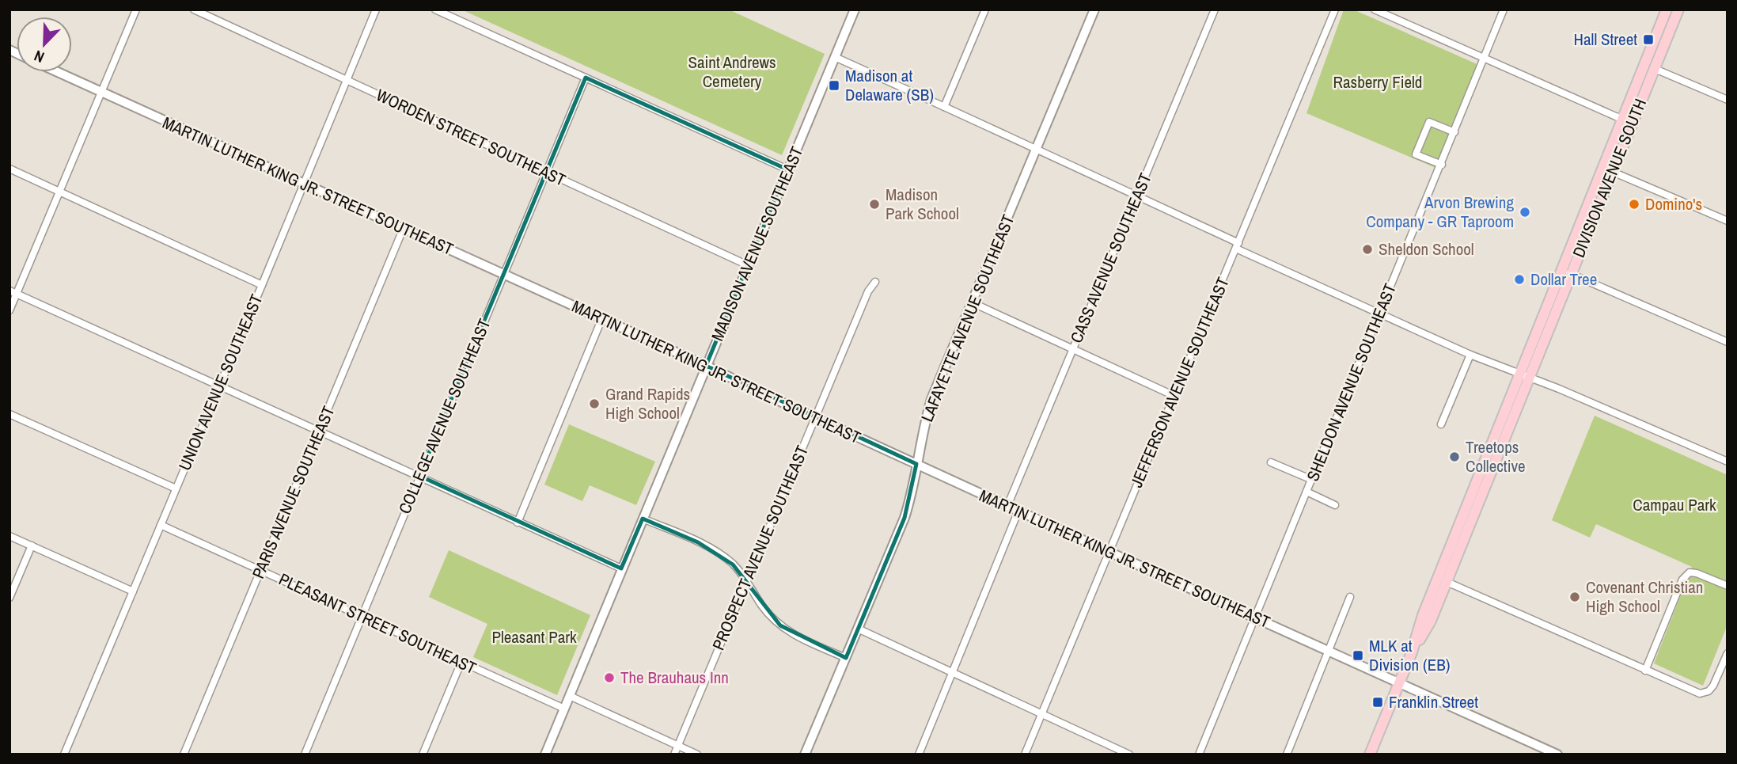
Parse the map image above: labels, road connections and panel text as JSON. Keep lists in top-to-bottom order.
{
  "streets": {
    "main road": [
      "DIVISION AVENUE SOUTH",
      "MARTIN LUTHER KING JR. STREET SOUTHEAST",
      "MADISON AVENUE SOUTHEAST",
      "LAFAYETTE AVENUE SOUTHEAST"
    ],
    "street": [
      "WORDEN STREET SOUTHEAST",
      "CASS AVENUE SOUTHEAST",
      "UNION AVENUE SOUTHEAST",
      "JEFFERSON AVENUE SOUTHEAST",
      "SHELDON AVENUE SOUTHEAST",
      "COLLEGE AVENUE SOUTHEAST",
      "PARIS AVENUE SOUTHEAST",
      "PROSPECT AVENUE SOUTHEAST",
      "PLEASANT STREET SOUTHEAST"
    ]
  },
  "crossings": [
    ["WORDEN STREET SOUTHEAST", "MADISON AVENUE SOUTHEAST"],
    ["WORDEN STREET SOUTHEAST", "UNION AVENUE SOUTHEAST"],
    ["WORDEN STREET SOUTHEAST", "COLLEGE AVENUE SOUTHEAST"],
    ["DIVISION AVENUE SOUTH", "MARTIN LUTHER KING JR. STREET SOUTHEAST"],
    ["MARTIN LUTHER KING JR. STREET SOUTHEAST", "MADISON AVENUE SOUTHEAST"],
    ["MARTIN LUTHER KING JR. STREET SOUTHEAST", "CASS AVENUE SOUTHEAST"],
    ["MARTIN LUTHER KING JR. STREET SOUTHEAST", "LAFAYETTE AVENUE SOUTHEAST"],
    ["MARTIN LUTHER KING JR. STREET SOUTHEAST", "UNION AVENUE SOUTHEAST"],
    ["MARTIN LUTHER KING JR. STREET SOUTHEAST", "JEFFERSON AVENUE SOUTHEAST"],
    ["MARTIN LUTHER KING JR. STREET SOUTHEAST", "SHELDON AVENUE SOUTHEAST"],
    ["MARTIN LUTHER KING JR. STREET SOUTHEAST", "COLLEGE AVENUE SOUTHEAST"],
    ["MARTIN LUTHER KING JR. STREET SOUTHEAST", "PARIS AVENUE SOUTHEAST"],
    ["MARTIN LUTHER KING JR. STREET SOUTHEAST", "PROSPECT AVENUE SOUTHEAST"],
    ["MADISON AVENUE SOUTHEAST", "PLEASANT STREET SOUTHEAST"],
    ["UNION AVENUE SOUTHEAST", "PLEASANT STREET SOUTHEAST"],
    ["COLLEGE AVENUE SOUTHEAST", "PLEASANT STREET SOUTHEAST"],
    ["PARIS AVENUE SOUTHEAST", "PLEASANT STREET SOUTHEAST"]
  ],
  "parks": [
    "Saint Andrews Cemetery",
    "Rasberry Field",
    "Campau Park",
    "Pleasant Park"
  ],
  "places": {
    "transit": [
      "Hall Street",
      "Madison at Delaware (SB)",
      "MLK at Division (EB)",
      "Franklin Street"
    ],
    "other": [
      "Madison Park School",
      "Domino's",
      "Arvon Brewing Company - GR Taproom",
      "Sheldon School",
      "Dollar Tree",
      "Grand Rapids High School",
      "Treetops Collective",
      "Covenant Christian High School",
      "The Brauhaus Inn"
    ]
  },
  "north": "bottom left"
}
